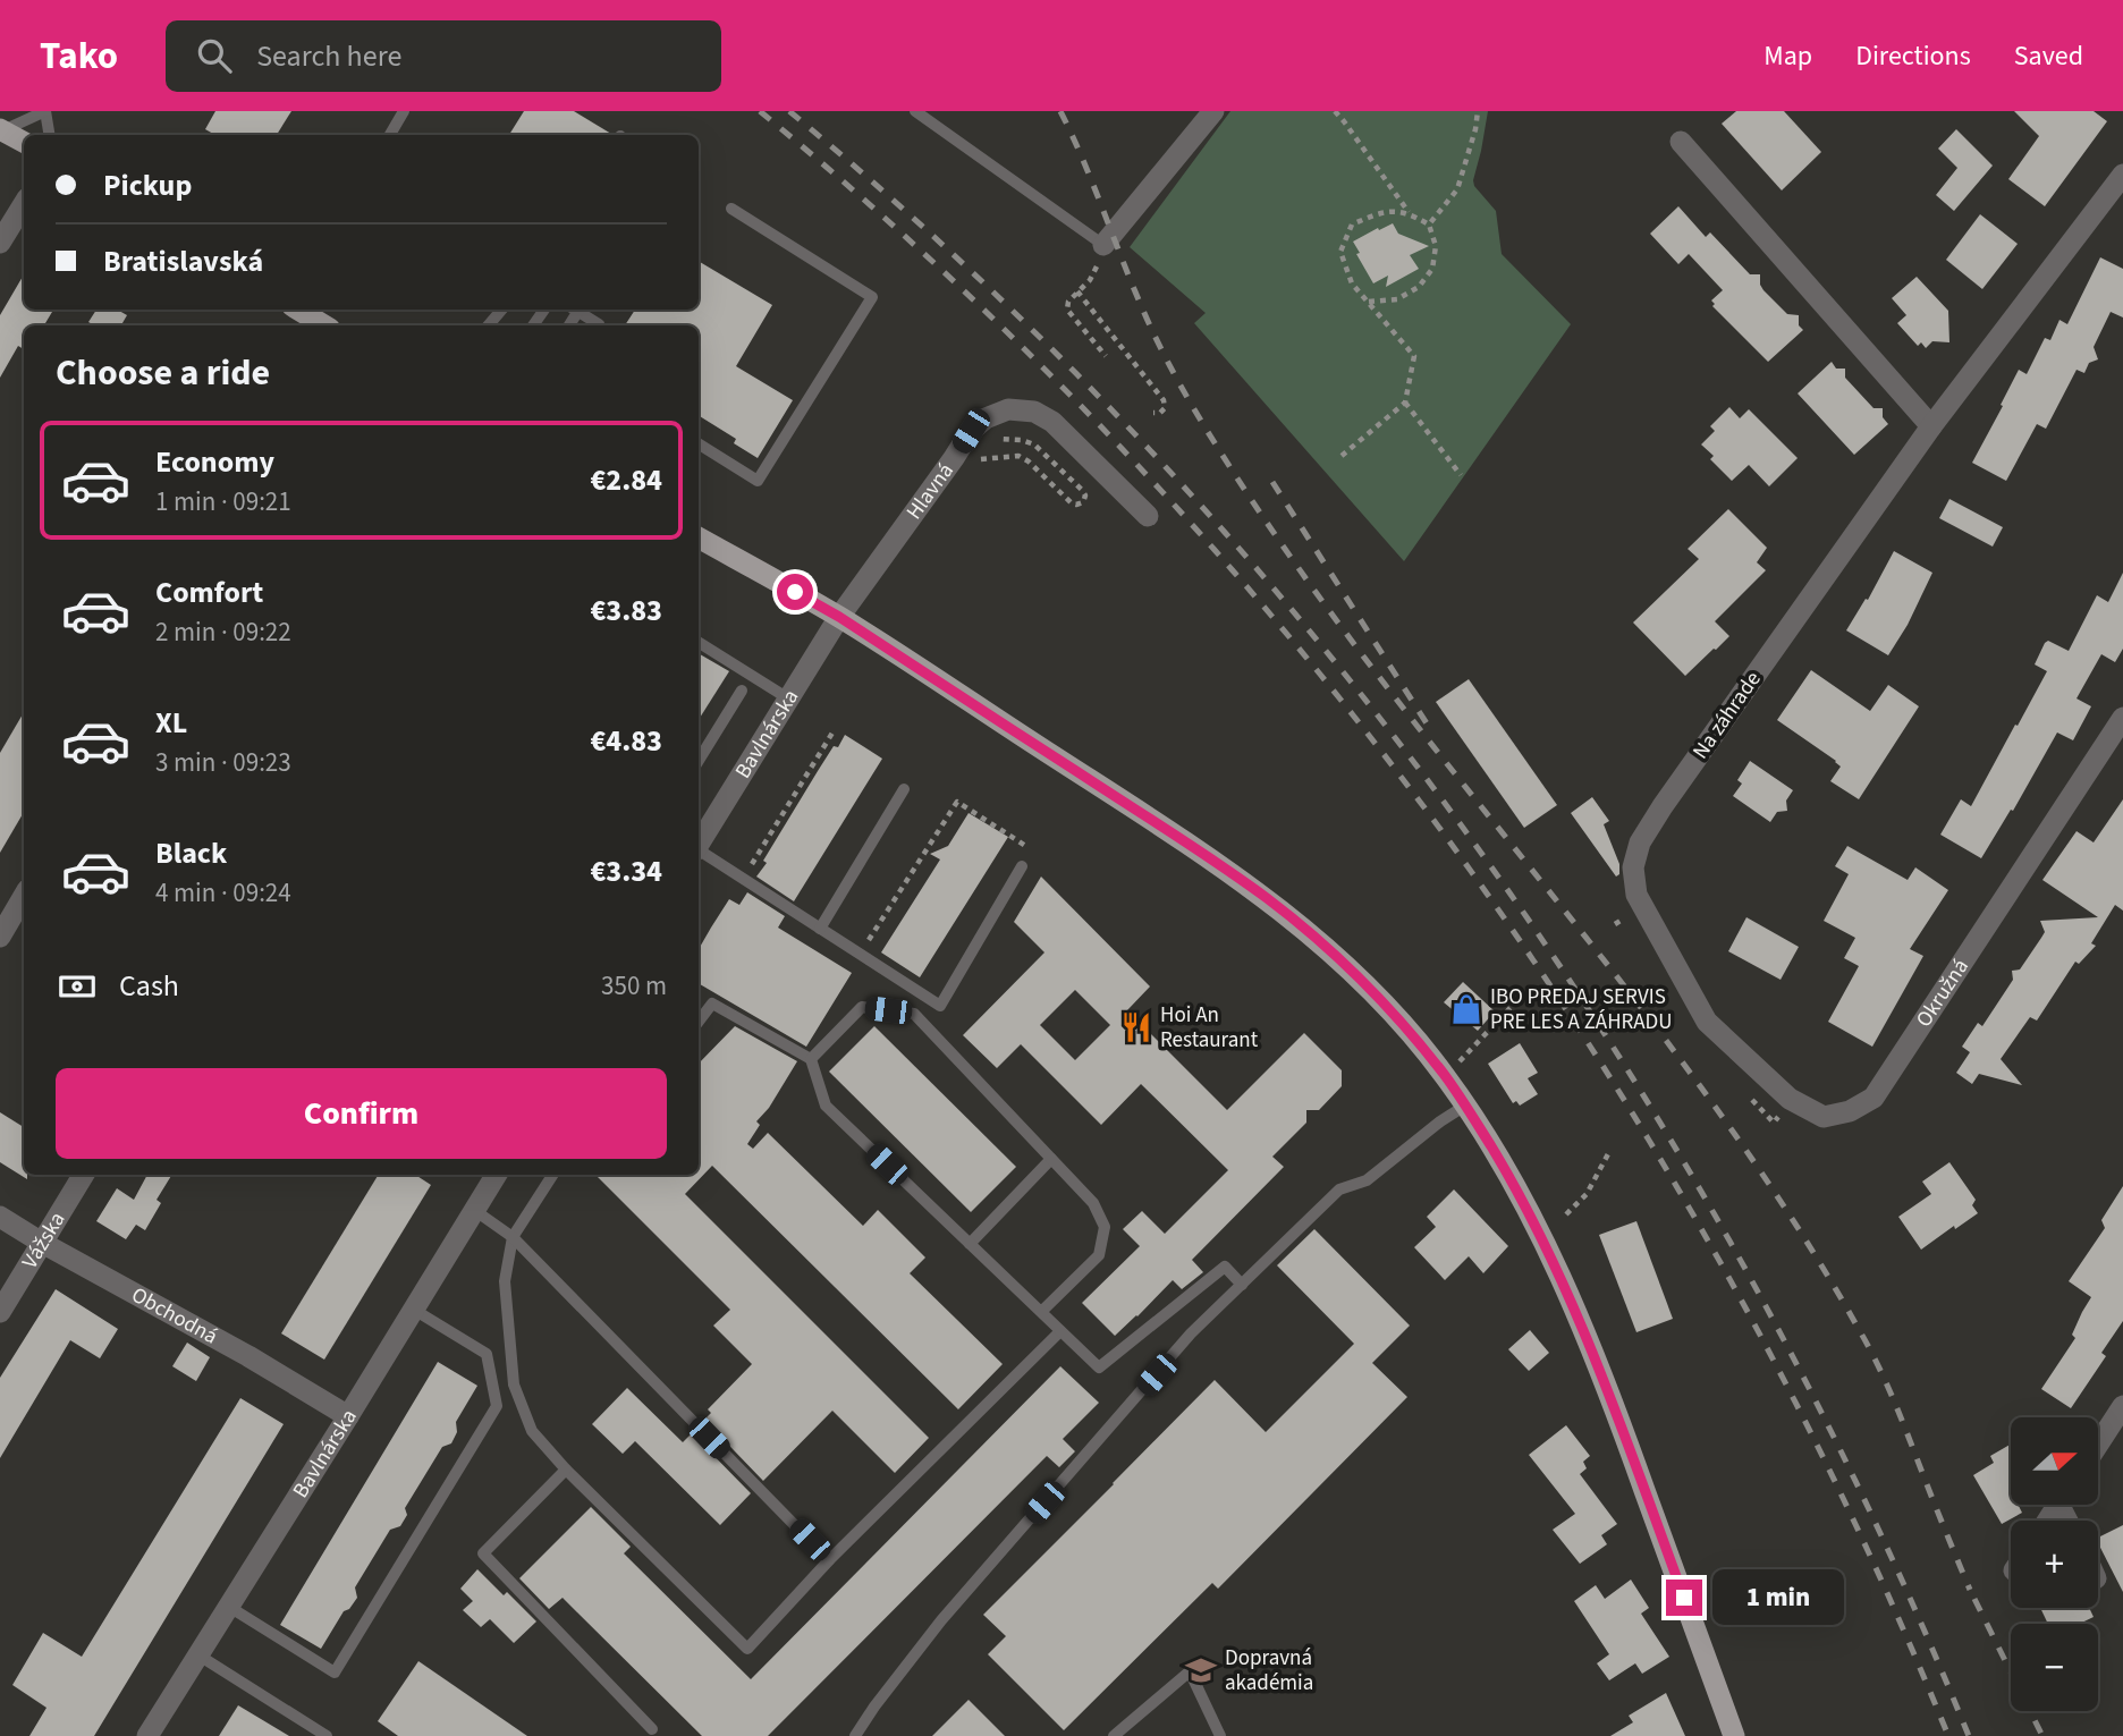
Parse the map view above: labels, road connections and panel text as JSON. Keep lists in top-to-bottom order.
{
  "streets": {
    "street": [
      "Hlavná",
      "Na záhrade",
      "Bavlnárska",
      "Okružná",
      "Vážska",
      "Obchodná"
    ]
  },
  "crossings": [
    ["Hlavná", "Bavlnárska"],
    ["Na záhrade", "Okružná"],
    ["Bavlnárska", "Obchodná"],
    ["Vážska", "Obchodná"]
  ],
  "places": {
    "shop": ["IBO PREDAJ SERVIS PRE LES A ZÁHRADU"],
    "restaurant": ["Hoi An Restaurant"],
    "school or university": ["Dopravná akadémia"]
  },
  "north": "right",
  "page": {
    "header": "Tako",
    "search": "Search here",
    "nav": ["Map", "Directions", "Saved"],
    "banner": ["Pickup", "Bratislavská"],
    "heading": "Choose a ride",
    "list": [
      {
        "name": "Economy",
        "note": "1 min · 09:21",
        "value": "€2.84"
      },
      {
        "name": "Comfort",
        "note": "2 min · 09:22",
        "value": "€3.83"
      },
      {
        "name": "XL",
        "note": "3 min · 09:23",
        "value": "€4.83"
      },
      {
        "name": "Black",
        "note": "4 min · 09:24",
        "value": "€3.34"
      }
    ],
    "pay": ["Cash", "350 m"],
    "buttons": "Confirm",
    "map_buttons": ["+", "−"],
    "bubble": "1 min"
  }
}
